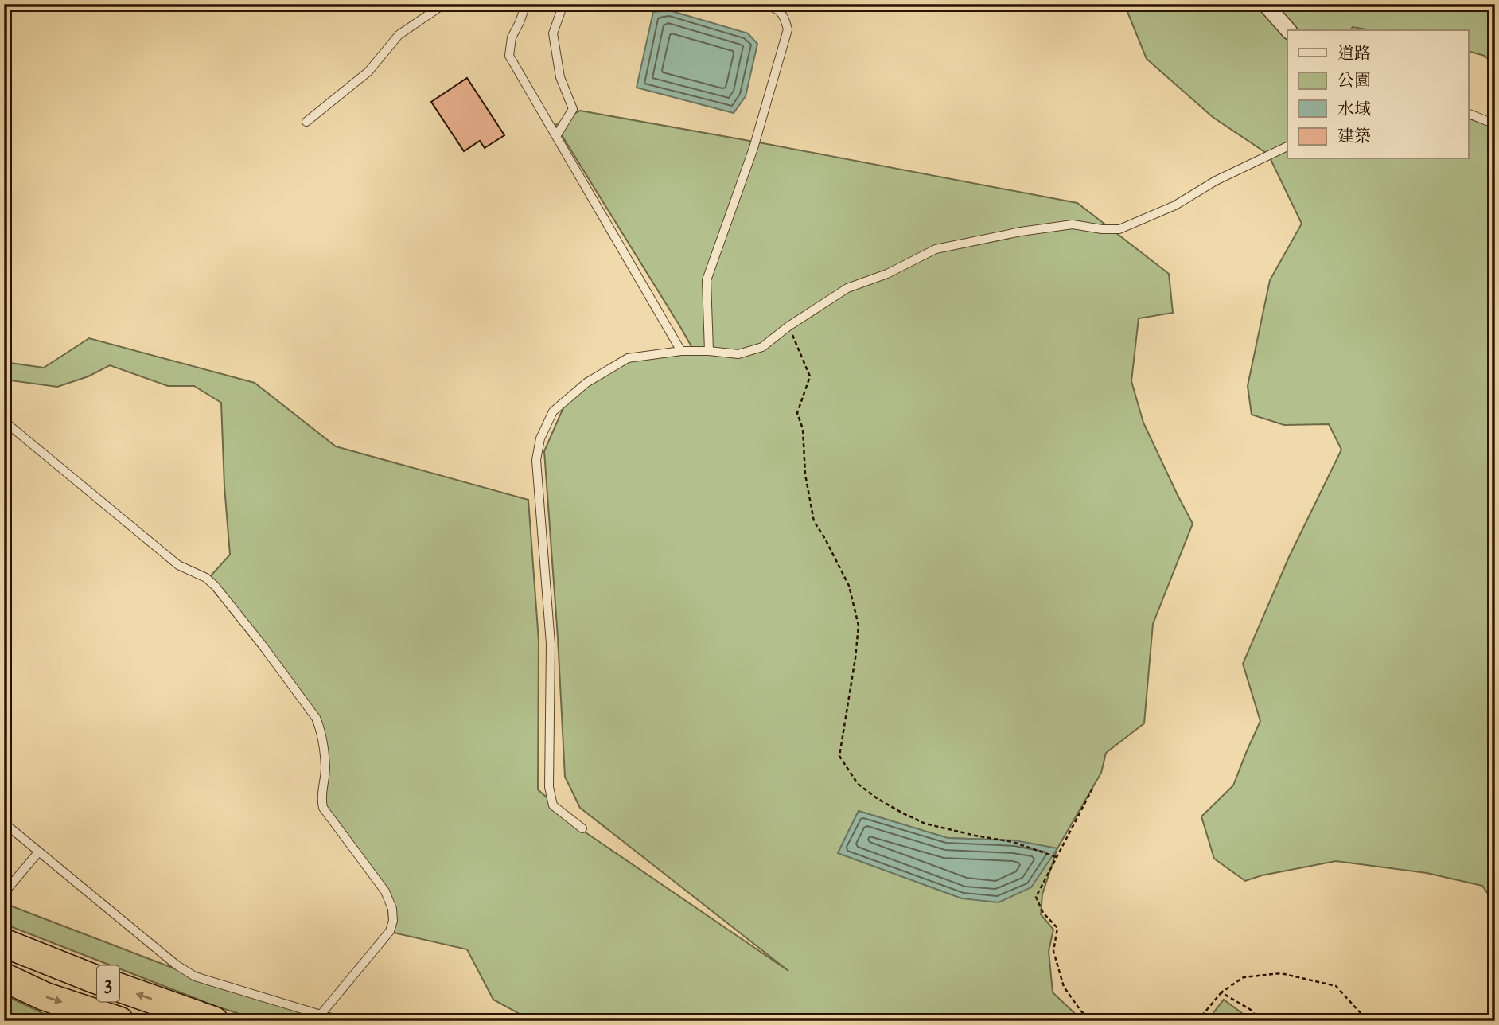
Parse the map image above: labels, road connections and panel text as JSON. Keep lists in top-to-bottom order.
{
  "streets": {
    "highway": ["3"]
  },
  "legend": [
    "道路",
    "公園",
    "水域",
    "建築"
  ]
}
